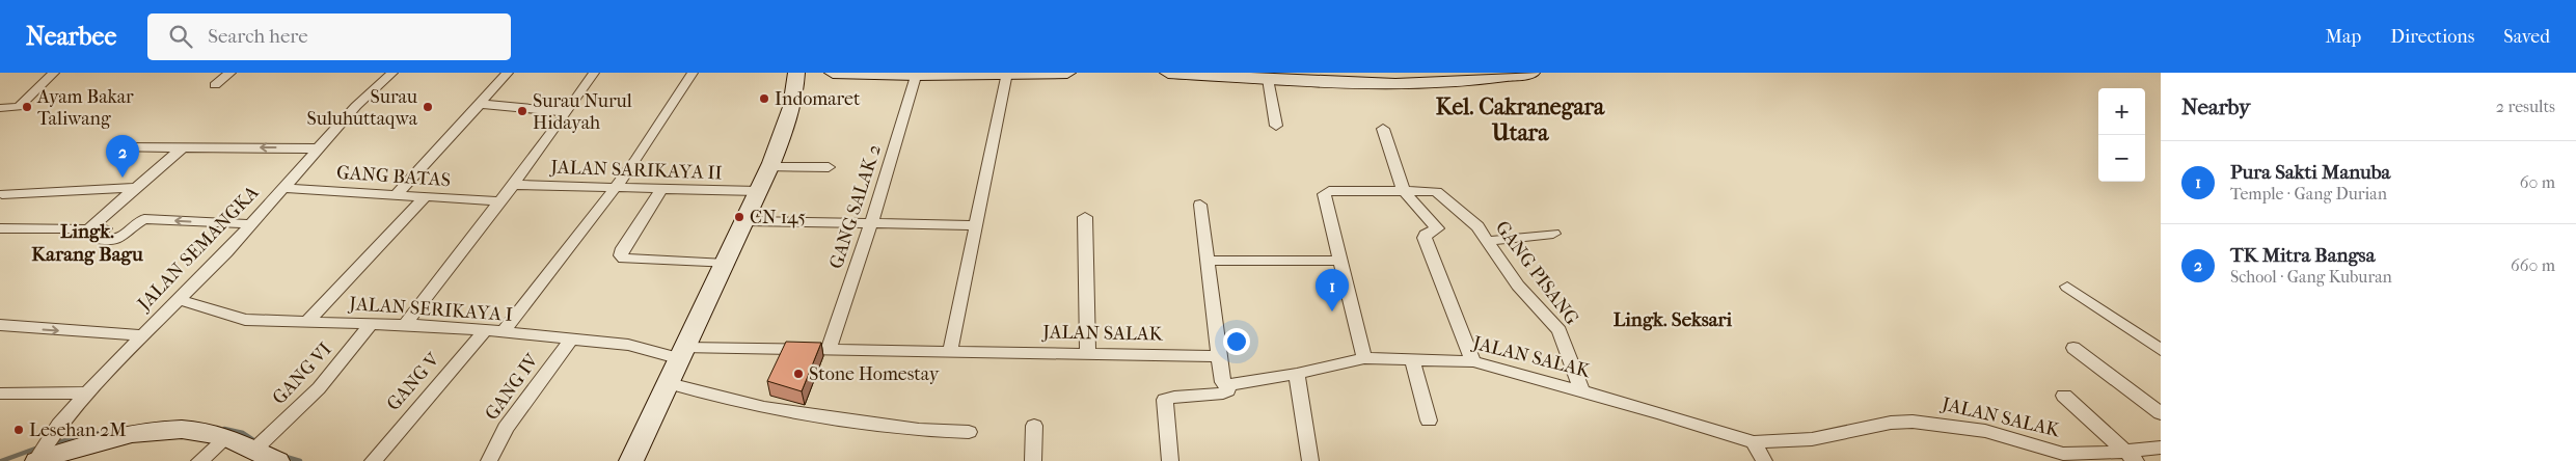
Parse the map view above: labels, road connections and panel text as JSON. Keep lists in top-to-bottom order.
{
  "streets": {
    "street": [
      "JALAN SARIKAYA II",
      "GANG BATAS",
      "GANG SALAK 2",
      "JALAN SEMANGKA",
      "GANG PISANG",
      "JALAN SERIKAYA I",
      "JALAN SALAK",
      "GANG VI",
      "GANG V",
      "GANG IV"
    ]
  },
  "crossings": [
    ["GANG BATAS", "JALAN SEMANGKA"],
    ["GANG SALAK 2", "JALAN SALAK"],
    ["JALAN SEMANGKA", "JALAN SERIKAYA I"],
    ["GANG PISANG", "JALAN SALAK"],
    ["JALAN SERIKAYA I", "JALAN SALAK"],
    ["JALAN SERIKAYA I", "GANG VI"],
    ["JALAN SERIKAYA I", "GANG V"],
    ["JALAN SERIKAYA I", "GANG IV"]
  ],
  "districts": ["Kel. Cakranegara Utara", "Lingk. Karang Bagu", "Lingk. Seksari"],
  "places": [
    "Indomaret",
    "Ayam Bakar Taliwang",
    "Surau Suluhuttaqwa",
    "Surau Nurul Hidayah",
    "CN 145",
    "Stone Homestay",
    "Lesehan 2M"
  ],
  "page": {
    "header": "Nearbee",
    "search": "Search here",
    "nav": ["Map", "Directions", "Saved"],
    "heading": ["Nearby", "2 results"],
    "map_buttons": ["+", "−"],
    "pins": ["2", "1"],
    "list": [
      {
        "mark": "1",
        "name": "Pura Sakti Manuba",
        "note": "Temple · Gang Durian",
        "value": "60 m"
      },
      {
        "mark": "2",
        "name": "TK Mitra Bangsa",
        "note": "School · Gang Kuburan",
        "value": "660 m"
      }
    ]
  }
}
